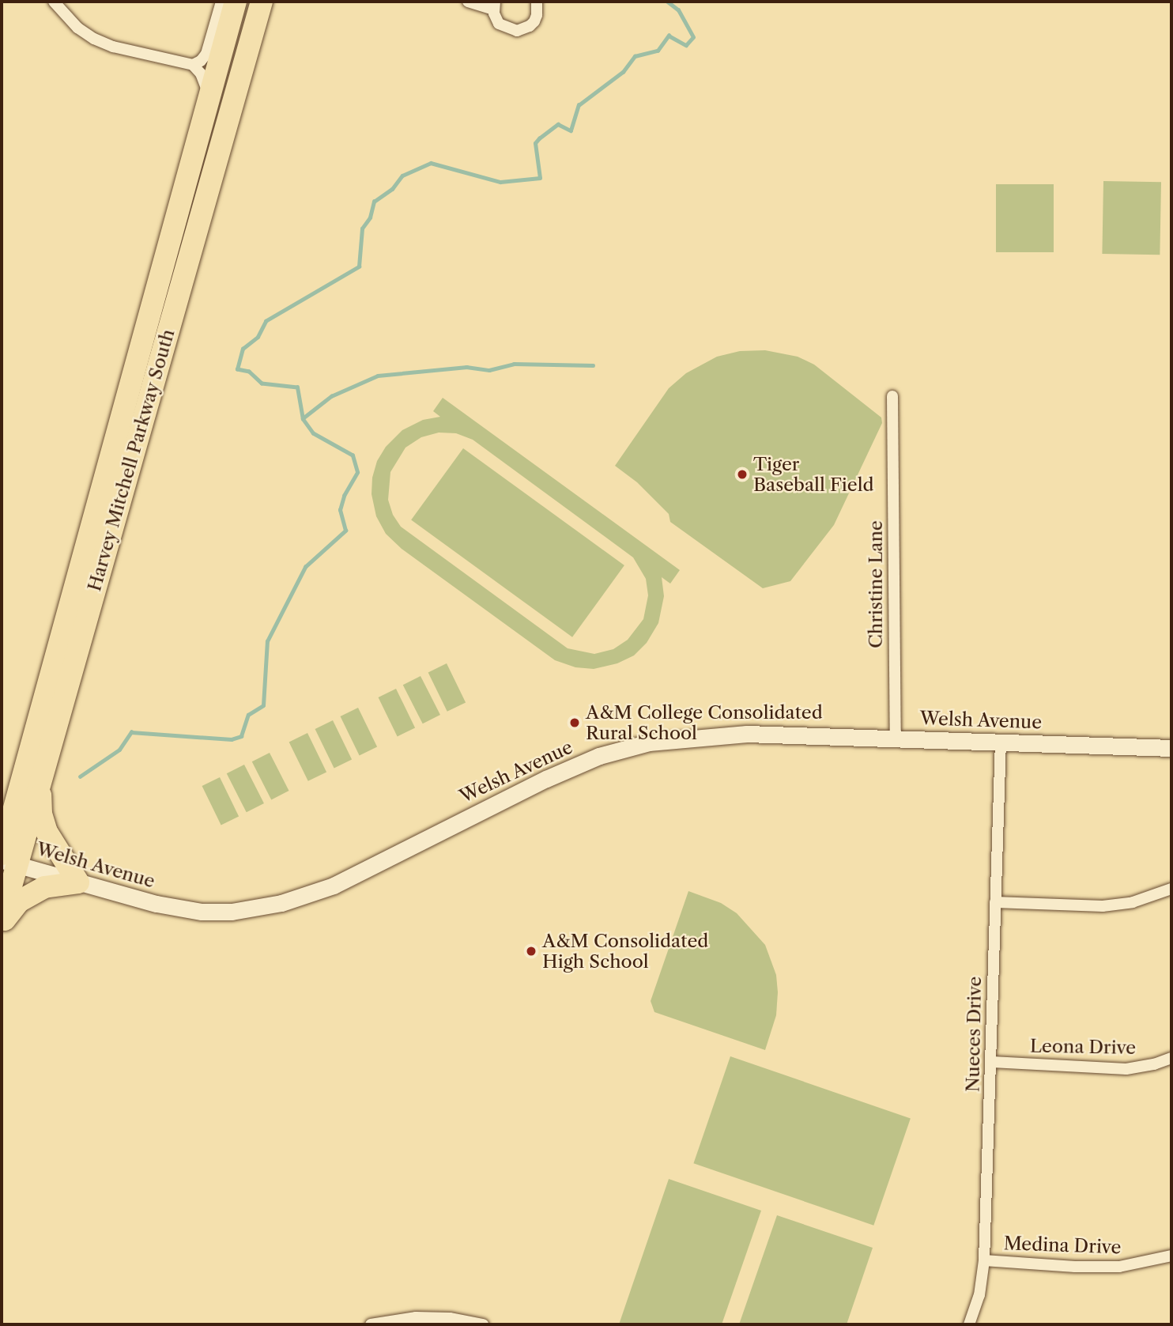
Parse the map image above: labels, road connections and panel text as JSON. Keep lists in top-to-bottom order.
{
  "streets": {
    "highway": ["Harvey Mitchell Parkway South"],
    "main road": ["Welsh Avenue"],
    "street": [
      "Christine Lane",
      "Nueces Drive",
      "Leona Drive",
      "Medina Drive"
    ]
  },
  "crossings": [
    ["Harvey Mitchell Parkway South", "Welsh Avenue"],
    ["Christine Lane", "Welsh Avenue"],
    ["Welsh Avenue", "Nueces Drive"],
    ["Nueces Drive", "Leona Drive"],
    ["Nueces Drive", "Medina Drive"]
  ],
  "places": ["Tiger Baseball Field", "A&M College Consolidated Rural School", "A&M Consolidated High School"]
}
